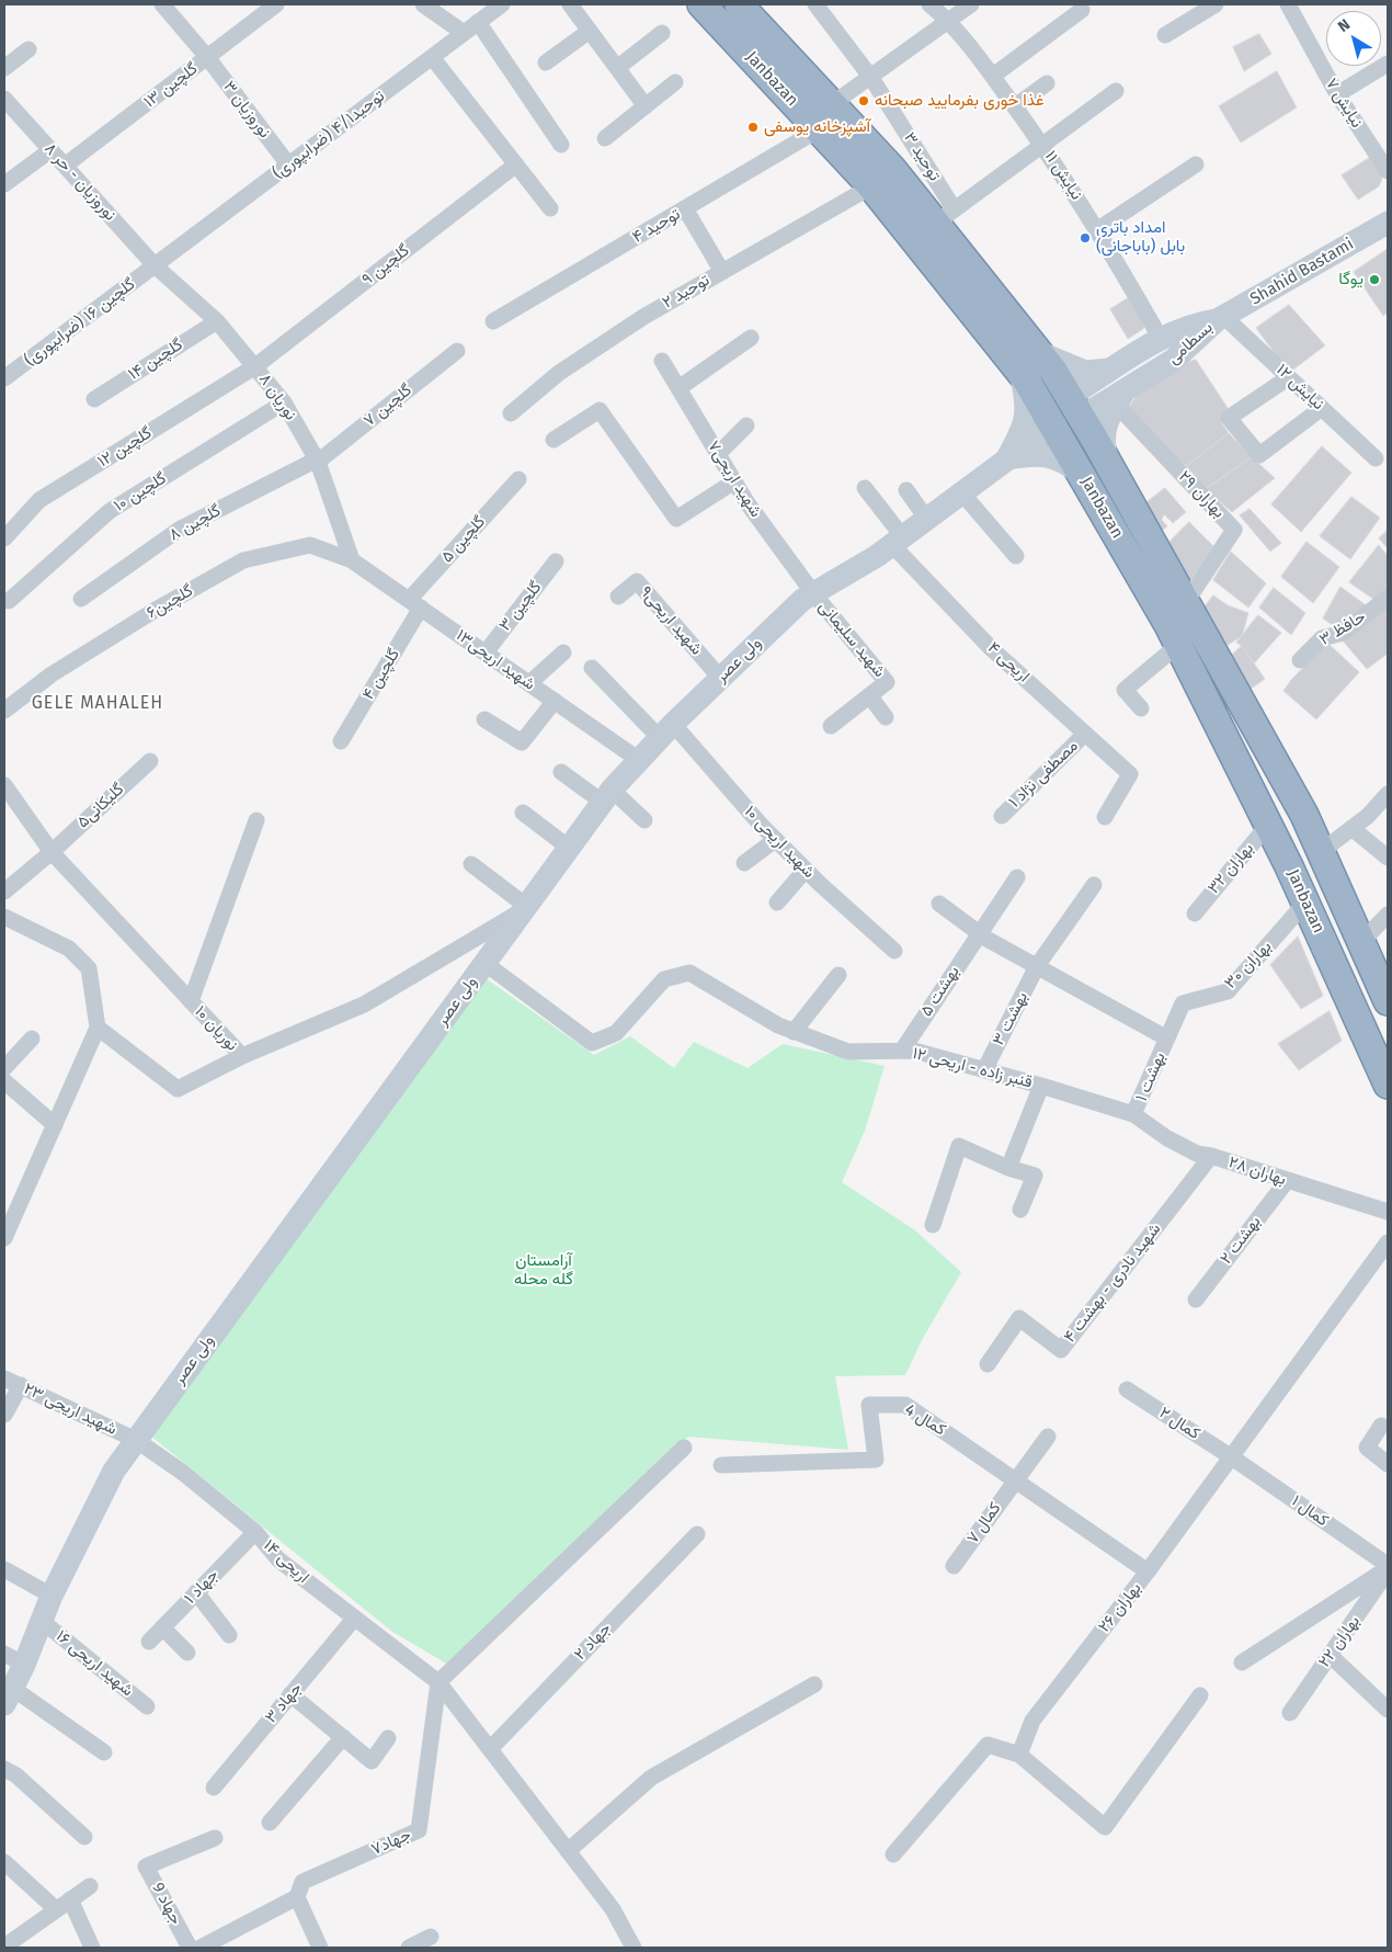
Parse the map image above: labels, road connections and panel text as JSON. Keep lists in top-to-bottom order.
{
  "streets": {
    "highway": ["Janbazan"],
    "main road": ["Shahid Bastami", "بسطامی", "ولی عصر"],
    "street": [
      "گلچین ۱۳",
      "نیایش ۷",
      "نوروزیان ۳",
      "توحید۴/۱ (ضرابپوری)",
      "توحید ۳",
      "نیایش ۱۱",
      "نوروزیان - حر ۸",
      "توحید ۴",
      "گلچین ۹",
      "توحید ۲",
      "گلچین ۱۶ (ضرابپوری)",
      "گلچین ۱۴",
      "نیایش ۱۲",
      "نوریان ۸",
      "گلچین ۷",
      "گلچین ۱۲",
      "شهید اریحی۷",
      "گلچین ۱۰",
      "بهاران ۲۹",
      "گلچین ۸",
      "گلچین ۵",
      "گلچین۶",
      "گلچین ۳",
      "شهید اریحی۹",
      "حافظ ۳",
      "شهید سلیمانی",
      "شهید اریحی۱۳",
      "اریحی ۴",
      "گلچین ۴",
      "مصطفی نژاد ۱",
      "گلیکانی۵",
      "شهید اریحی ۱۰",
      "بهاران ۳۲",
      "بهاران ۳۰",
      "بهشت ۵",
      "بهشت ۳",
      "نوریان ۱۰",
      "قنبر زاده - اریحی ۱۲",
      "بهشت ۱",
      "بهاران ۲۸",
      "بهشت ۲",
      "شهید نادری - بهشت ۴",
      "شهید اریحی ۲۳",
      "کمال 4",
      "کمال ۲",
      "کمال ۱",
      "کمال ۷",
      "اریحی ۱۴",
      "جهاد ۱",
      "بهاران ۲۶",
      "جهاد ۲",
      "بهاران ۲۲",
      "شهید اریحی ۱۶",
      "جهاد ۳",
      "جهاد۷",
      "جهاد 9"
    ]
  },
  "crossings": [
    ["Janbazan", "توحید ۳"],
    ["Janbazan", "توحید ۴"],
    ["Janbazan", "توحید ۲"],
    ["Janbazan", "بسطامی"],
    ["Janbazan", "بهاران ۲۹"],
    ["Janbazan", "ولی عصر"],
    ["Janbazan", "بهاران ۳۲"],
    ["Janbazan", "بهاران ۳۰"],
    ["گلچین ۱۳", "نوروزیان ۳"],
    ["گلچین ۱۳", "نوروزیان - حر ۸"],
    ["نوروزیان ۳", "توحید۴/۱ (ضرابپوری)"],
    ["توحید۴/۱ (ضرابپوری)", "نوروزیان - حر ۸"],
    ["توحید۴/۱ (ضرابپوری)", "گلچین ۱۶ (ضرابپوری)"],
    ["توحید۴/۱ (ضرابپوری)", "نوریان ۸"],
    ["نیایش ۱۱", "بسطامی"],
    ["نوروزیان - حر ۸", "گلچین ۱۶ (ضرابپوری)"],
    ["نوروزیان - حر ۸", "نوریان ۸"],
    ["گلچین ۹", "نوریان ۸"],
    ["گلچین ۹", "گلچین ۱۲"],
    ["Shahid Bastami", "بسطامی"],
    ["Shahid Bastami", "نیایش ۱۲"],
    ["گلچین ۱۶ (ضرابپوری)", "نوریان ۸"],
    ["بسطامی", "نیایش ۱۲"],
    ["بسطامی", "بهاران ۲۹"],
    ["گلچین ۱۴", "نوریان ۸"],
    ["نوریان ۸", "گلچین ۷"],
    ["نوریان ۸", "گلچین ۱۲"],
    ["نوریان ۸", "گلچین ۱۰"],
    ["نوریان ۸", "گلچین ۸"],
    ["نوریان ۸", "گلچین۶"],
    ["نوریان ۸", "شهید اریحی۱۳"],
    ["گلچین ۷", "گلچین ۸"],
    ["شهید اریحی۷", "شهید سلیمانی"],
    ["شهید اریحی۷", "ولی عصر"],
    ["گلچین ۵", "شهید اریحی۱۳"],
    ["گلچین ۵", "گلچین ۴"],
    ["گلچین۶", "شهید اریحی۱۳"],
    ["گلچین ۳", "شهید اریحی۱۳"],
    ["شهید اریحی۹", "ولی عصر"],
    ["شهید سلیمانی", "ولی عصر"],
    ["شهید اریحی۱۳", "ولی عصر"],
    ["شهید اریحی۱۳", "گلچین ۴"],
    ["ولی عصر", "اریحی ۴"],
    ["ولی عصر", "شهید اریحی ۱۰"],
    ["ولی عصر", "نوریان ۱۰"],
    ["ولی عصر", "قنبر زاده - اریحی ۱۲"],
    ["ولی عصر", "شهید اریحی ۲۳"],
    ["ولی عصر", "اریحی ۱۴"],
    ["ولی عصر", "شهید اریحی ۱۶"],
    ["اریحی ۴", "مصطفی نژاد ۱"],
    ["گلیکانی۵", "نوریان ۱۰"],
    ["بهاران ۳۰", "بهشت ۱"],
    ["بهشت ۵", "قنبر زاده - اریحی ۱۲"],
    ["بهشت ۳", "قنبر زاده - اریحی ۱۲"],
    ["قنبر زاده - اریحی ۱۲", "بهشت ۱"],
    ["قنبر زاده - اریحی ۱۲", "بهاران ۲۸"],
    ["بهشت ۱", "بهاران ۲۸"],
    ["بهاران ۲۸", "بهشت ۲"],
    ["بهاران ۲۸", "شهید نادری - بهشت ۴"],
    ["شهید اریحی ۲۳", "اریحی ۱۴"],
    ["کمال 4", "کمال ۷"],
    ["کمال 4", "بهاران ۲۶"],
    ["کمال ۲", "کمال ۱"],
    ["کمال ۲", "بهاران ۲۶"],
    ["کمال ۱", "بهاران ۲۶"],
    ["کمال ۱", "بهاران ۲۲"],
    ["اریحی ۱۴", "جهاد ۱"],
    ["اریحی ۱۴", "جهاد ۲"],
    ["اریحی ۱۴", "جهاد ۳"],
    ["اریحی ۱۴", "جهاد۷"]
  ],
  "districts": ["GELE MAHALEH"],
  "parks": ["آرامستان گله محله"],
  "places": [
    "غذا خوری بفرمایید صبحانه",
    "آشپزخانه یوسفی",
    "امداد باتری بابل (باباجانی)",
    "یوگا"
  ],
  "north": "top left"
}
